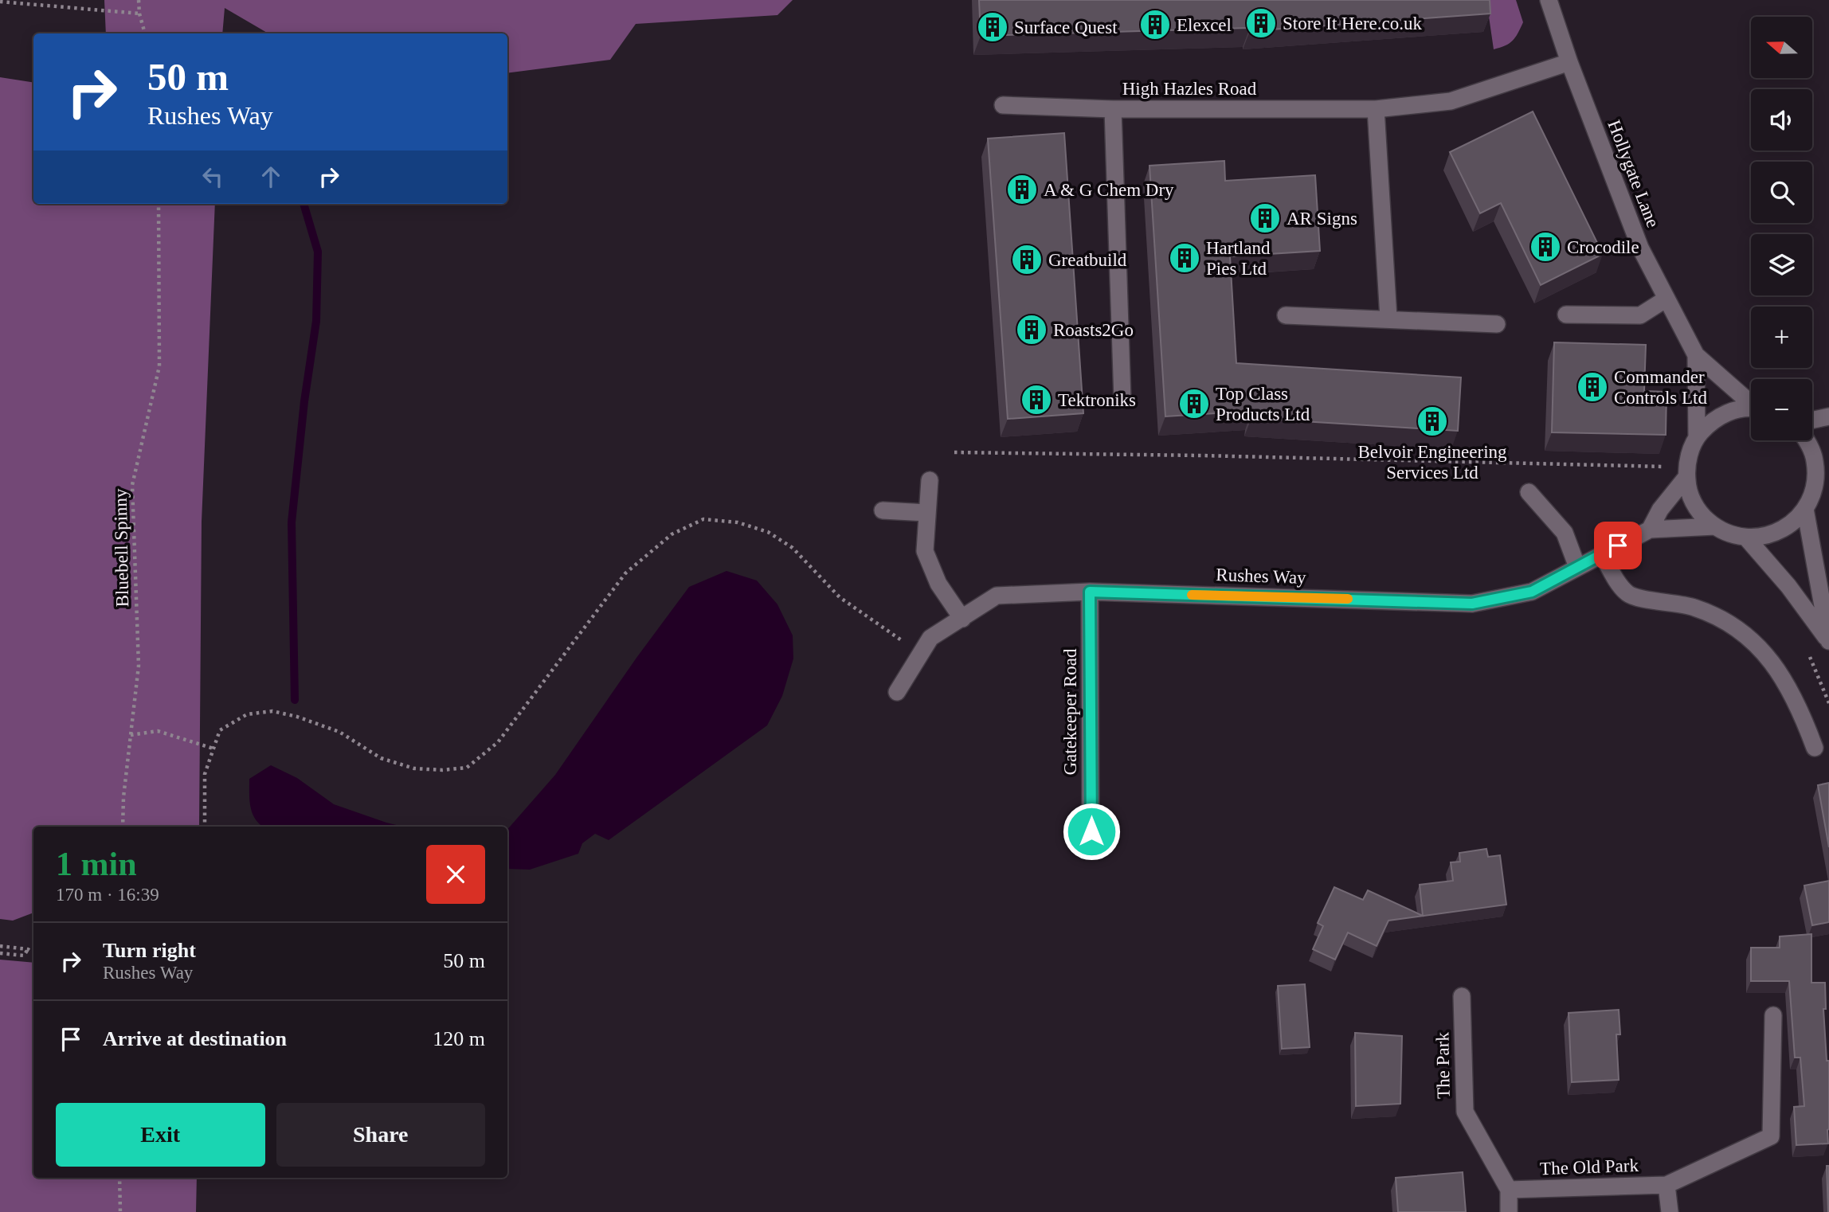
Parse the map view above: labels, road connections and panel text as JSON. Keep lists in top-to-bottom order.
{
  "streets": {
    "street": [
      "High Hazles Road",
      "Hollygate Lane",
      "Rushes Way",
      "Gatekeeper Road",
      "The Park",
      "The Old Park"
    ],
    "path": ["Bluebell Spinny"]
  },
  "crossings": [
    ["High Hazles Road", "Hollygate Lane"],
    ["Rushes Way", "Gatekeeper Road"],
    ["The Park", "The Old Park"]
  ],
  "places": {
    "building": [
      "Store It Here.co.uk",
      "Elexcel",
      "Surface Quest",
      "A & G Chem Dry",
      "AR Signs",
      "Crocodile",
      "Hartland Pies Ltd",
      "Greatbuild",
      "Roasts2Go",
      "Commander Controls Ltd",
      "Tektroniks",
      "Top Class Products Ltd",
      "Belvoir Engineering Services Ltd"
    ]
  },
  "north": "left",
  "page": {
    "map_buttons": ["+", "−"],
    "turn": ["50 m", "Rushes Way"],
    "heading": ["1 min", "170 m · 16:39"],
    "list": [
      {
        "name": "Turn right",
        "note": "Rushes Way",
        "value": "50 m"
      },
      {
        "name": "Arrive at destination",
        "value": "120 m"
      }
    ],
    "buttons": ["Exit", "Share"]
  }
}
